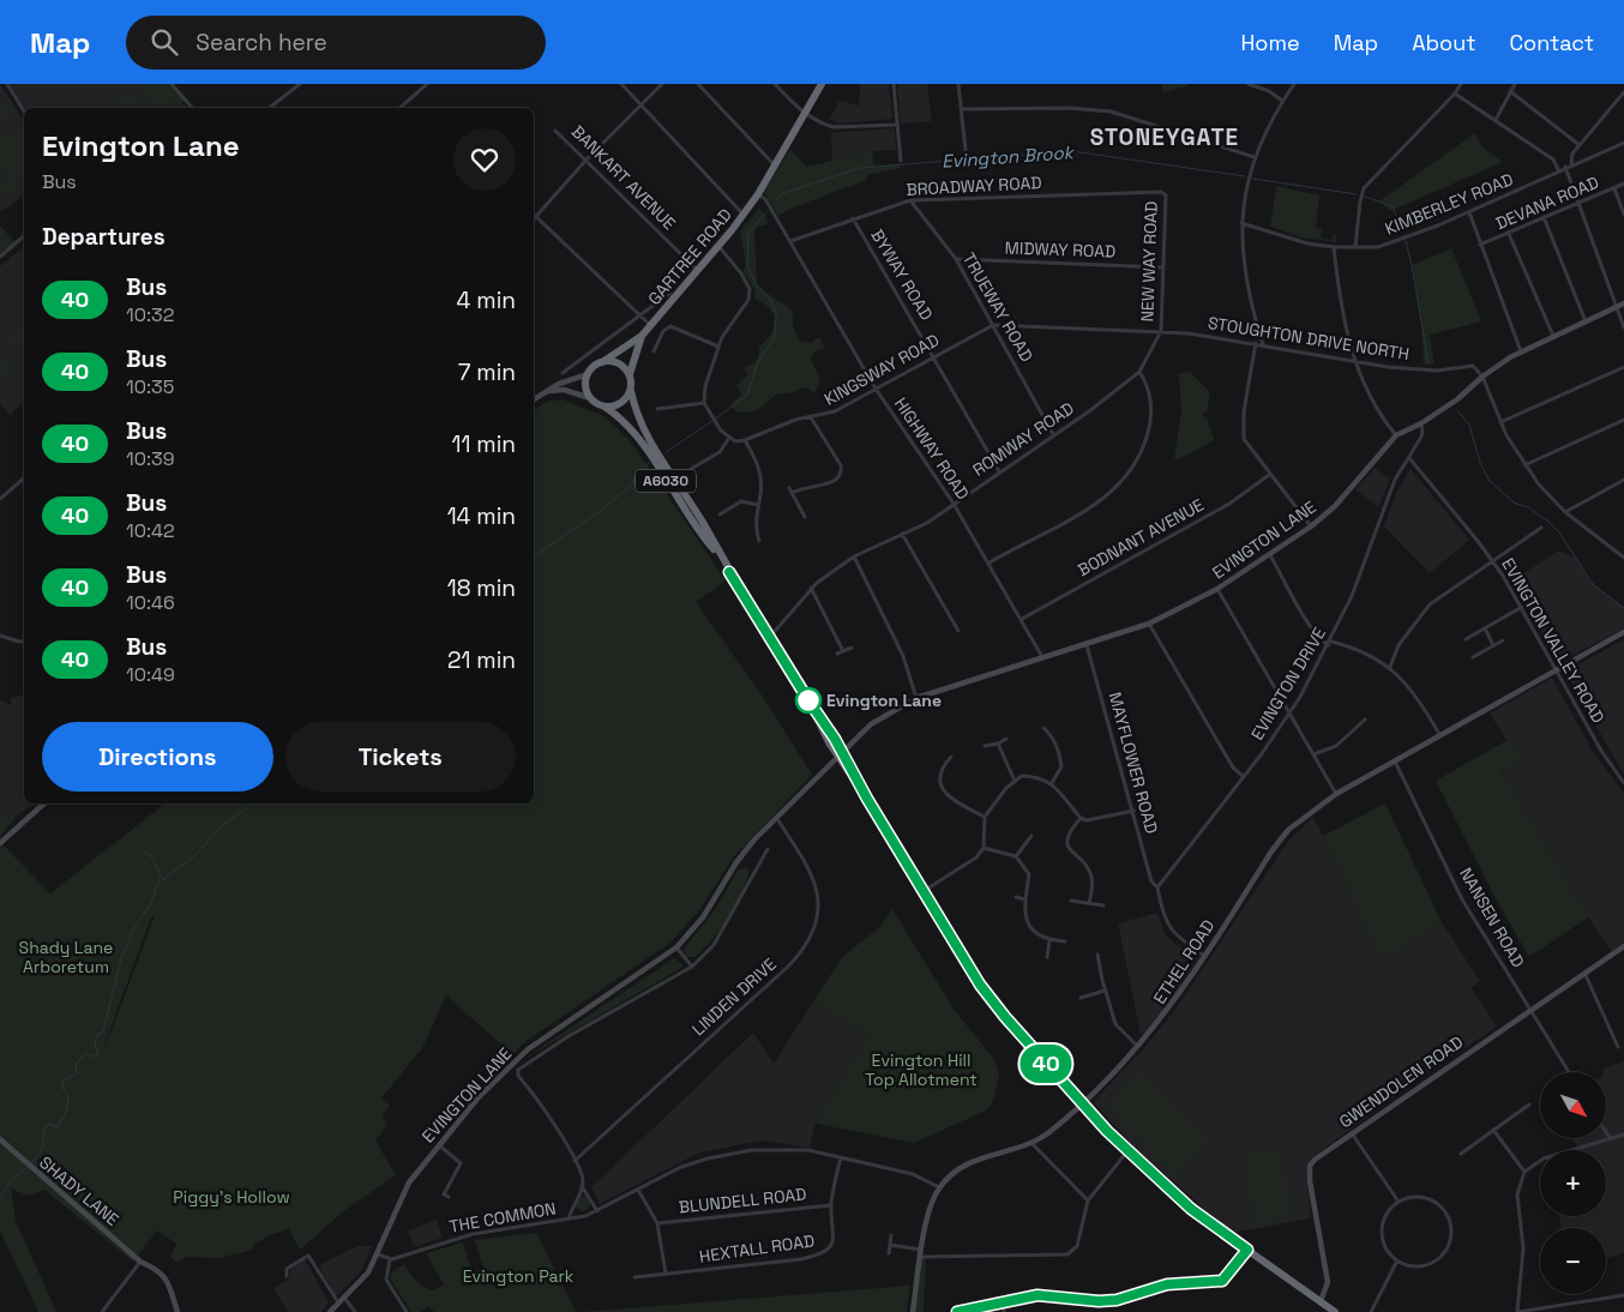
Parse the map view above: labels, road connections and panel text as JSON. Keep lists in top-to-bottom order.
{
  "streets": {
    "highway": ["GARTREE ROAD", "A6030"],
    "street": [
      "BANKART AVENUE",
      "BROADWAY ROAD",
      "DEVANA ROAD",
      "KIMBERLEY ROAD",
      "MIDWAY ROAD",
      "NEW WAY ROAD",
      "BYWAY ROAD",
      "TRUEWAY ROAD",
      "STOUGHTON DRIVE NORTH",
      "KINGSWAY ROAD",
      "ROMWAY ROAD",
      "HIGHWAY ROAD",
      "BODNANT AVENUE",
      "EVINGTON LANE",
      "EVINGTON VALLEY ROAD",
      "EVINGTON DRIVE",
      "MAYFLOWER ROAD",
      "NANSEN ROAD",
      "ETHEL ROAD",
      "LINDEN DRIVE",
      "GWENDOLEN ROAD",
      "SHADY LANE",
      "BLUNDELL ROAD",
      "THE COMMON",
      "HEXTALL ROAD"
    ]
  },
  "crossings": [
    ["BANKART AVENUE", "GARTREE ROAD"],
    ["BROADWAY ROAD", "NEW WAY ROAD"],
    ["BROADWAY ROAD", "BYWAY ROAD"],
    ["BROADWAY ROAD", "TRUEWAY ROAD"],
    ["BROADWAY ROAD", "HIGHWAY ROAD"],
    ["MIDWAY ROAD", "NEW WAY ROAD"],
    ["MIDWAY ROAD", "TRUEWAY ROAD"],
    ["GARTREE ROAD", "HIGHWAY ROAD"],
    ["GARTREE ROAD", "A6030"],
    ["NEW WAY ROAD", "STOUGHTON DRIVE NORTH"],
    ["NEW WAY ROAD", "KINGSWAY ROAD"],
    ["NEW WAY ROAD", "ROMWAY ROAD"],
    ["BYWAY ROAD", "KINGSWAY ROAD"],
    ["BYWAY ROAD", "ROMWAY ROAD"],
    ["TRUEWAY ROAD", "KINGSWAY ROAD"],
    ["TRUEWAY ROAD", "ROMWAY ROAD"],
    ["STOUGHTON DRIVE NORTH", "KINGSWAY ROAD"],
    ["STOUGHTON DRIVE NORTH", "ROMWAY ROAD"],
    ["STOUGHTON DRIVE NORTH", "EVINGTON LANE"],
    ["KINGSWAY ROAD", "ROMWAY ROAD"],
    ["KINGSWAY ROAD", "HIGHWAY ROAD"],
    ["ROMWAY ROAD", "HIGHWAY ROAD"],
    ["ROMWAY ROAD", "A6030"],
    ["HIGHWAY ROAD", "BODNANT AVENUE"],
    ["HIGHWAY ROAD", "EVINGTON LANE"],
    ["A6030", "EVINGTON LANE"],
    ["A6030", "ETHEL ROAD"],
    ["A6030", "GWENDOLEN ROAD"],
    ["EVINGTON LANE", "EVINGTON DRIVE"],
    ["EVINGTON LANE", "MAYFLOWER ROAD"],
    ["EVINGTON LANE", "LINDEN DRIVE"],
    ["EVINGTON VALLEY ROAD", "EVINGTON DRIVE"],
    ["EVINGTON VALLEY ROAD", "ETHEL ROAD"],
    ["EVINGTON DRIVE", "MAYFLOWER ROAD"],
    ["NANSEN ROAD", "ETHEL ROAD"],
    ["NANSEN ROAD", "GWENDOLEN ROAD"],
    ["ETHEL ROAD", "THE COMMON"],
    ["BLUNDELL ROAD", "HEXTALL ROAD"],
    ["THE COMMON", "HEXTALL ROAD"]
  ],
  "districts": ["STONEYGATE"],
  "water": ["Evington Brook"],
  "parks": [
    "Shady Lane Arboretum",
    "Evington Hill Top Allotment",
    "Piggy's Hollow",
    "Evington Park"
  ],
  "places": ["Evington Lane"],
  "lines": ["bus line 40"],
  "north": "bottom right",
  "page": {
    "header": "Map",
    "search": "Search here",
    "nav": [
      "Home",
      "Map",
      "About",
      "Contact"
    ],
    "on_map": "40",
    "heading": [
      ["Evington Lane", "Bus"],
      "Departures"
    ],
    "list": [
      {
        "mark": "40",
        "name": "Bus",
        "note": "10:32",
        "value": "4 min"
      },
      {
        "mark": "40",
        "name": "Bus",
        "note": "10:35",
        "value": "7 min"
      },
      {
        "mark": "40",
        "name": "Bus",
        "note": "10:39",
        "value": "11 min"
      },
      {
        "mark": "40",
        "name": "Bus",
        "note": "10:42",
        "value": "14 min"
      },
      {
        "mark": "40",
        "name": "Bus",
        "note": "10:46",
        "value": "18 min"
      },
      {
        "mark": "40",
        "name": "Bus",
        "note": "10:49",
        "value": "21 min"
      }
    ],
    "buttons": ["Directions", "Tickets"],
    "map_buttons": ["+", "−"]
  }
}
